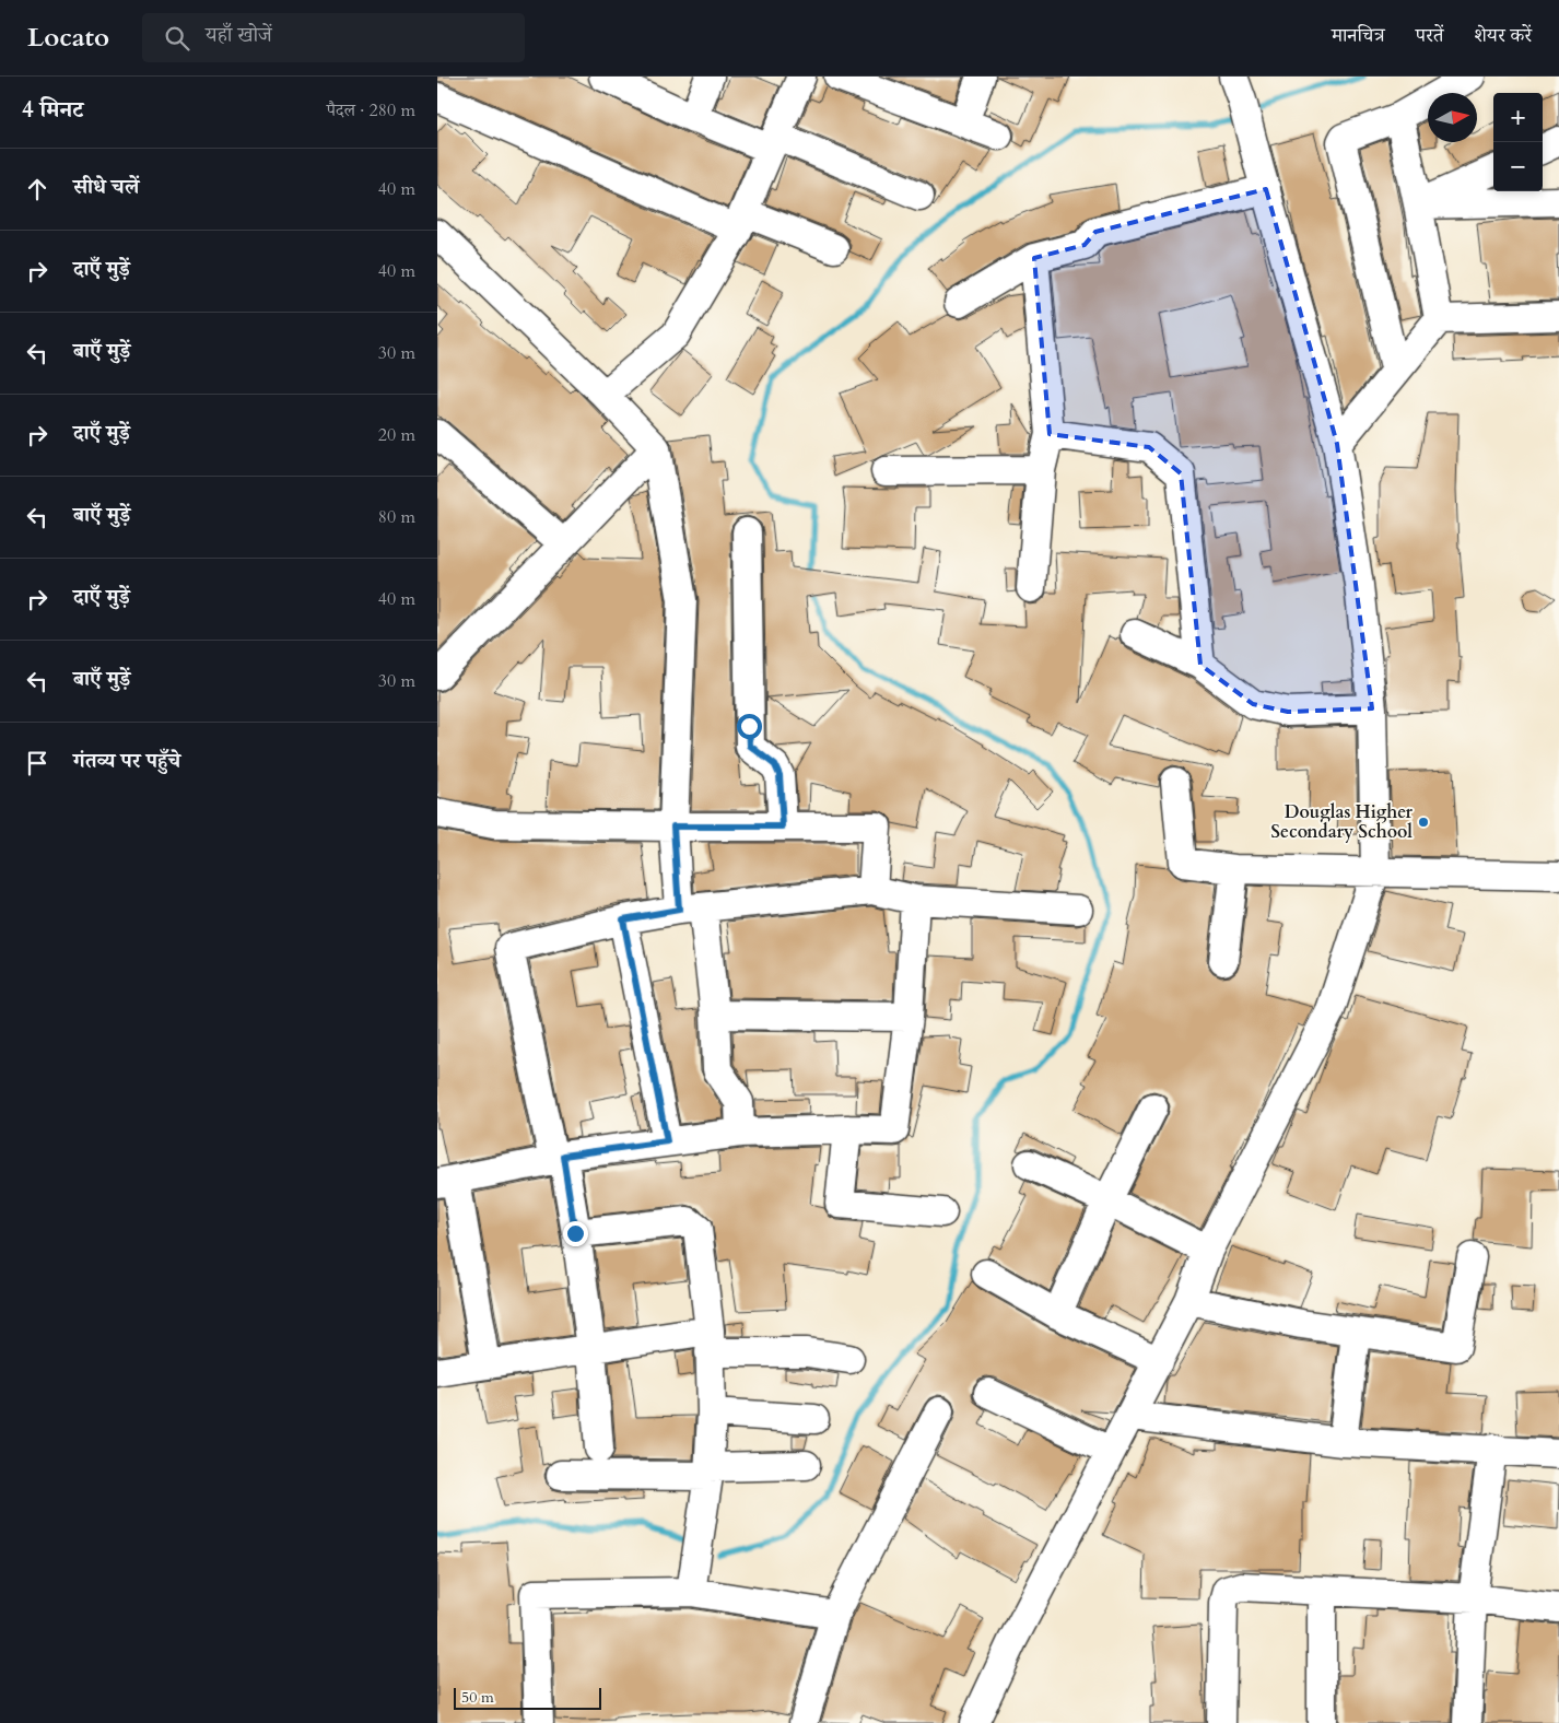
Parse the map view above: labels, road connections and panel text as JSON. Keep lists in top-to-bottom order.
{
  "places": ["Douglas Higher Secondary School"],
  "scale_bar": "50 m",
  "north": "right",
  "page": {
    "header": "Locato",
    "search": "यहाँ खोजें",
    "nav": ["मानचित्र", "परतें", "शेयर करें"],
    "heading": ["4 मिनट", "पैदल · 280 m"],
    "map_buttons": ["+", "−"],
    "list": [
      ["सीधे चलें", "40 m"],
      ["दाएँ मुड़ें", "40 m"],
      ["बाएँ मुड़ें", "30 m"],
      ["दाएँ मुड़ें", "20 m"],
      ["बाएँ मुड़ें", "80 m"],
      ["दाएँ मुड़ें", "40 m"],
      ["बाएँ मुड़ें", "30 m"],
      "गंतव्य पर पहुँचे"
    ],
    "scale": "50 m"
  }
}
